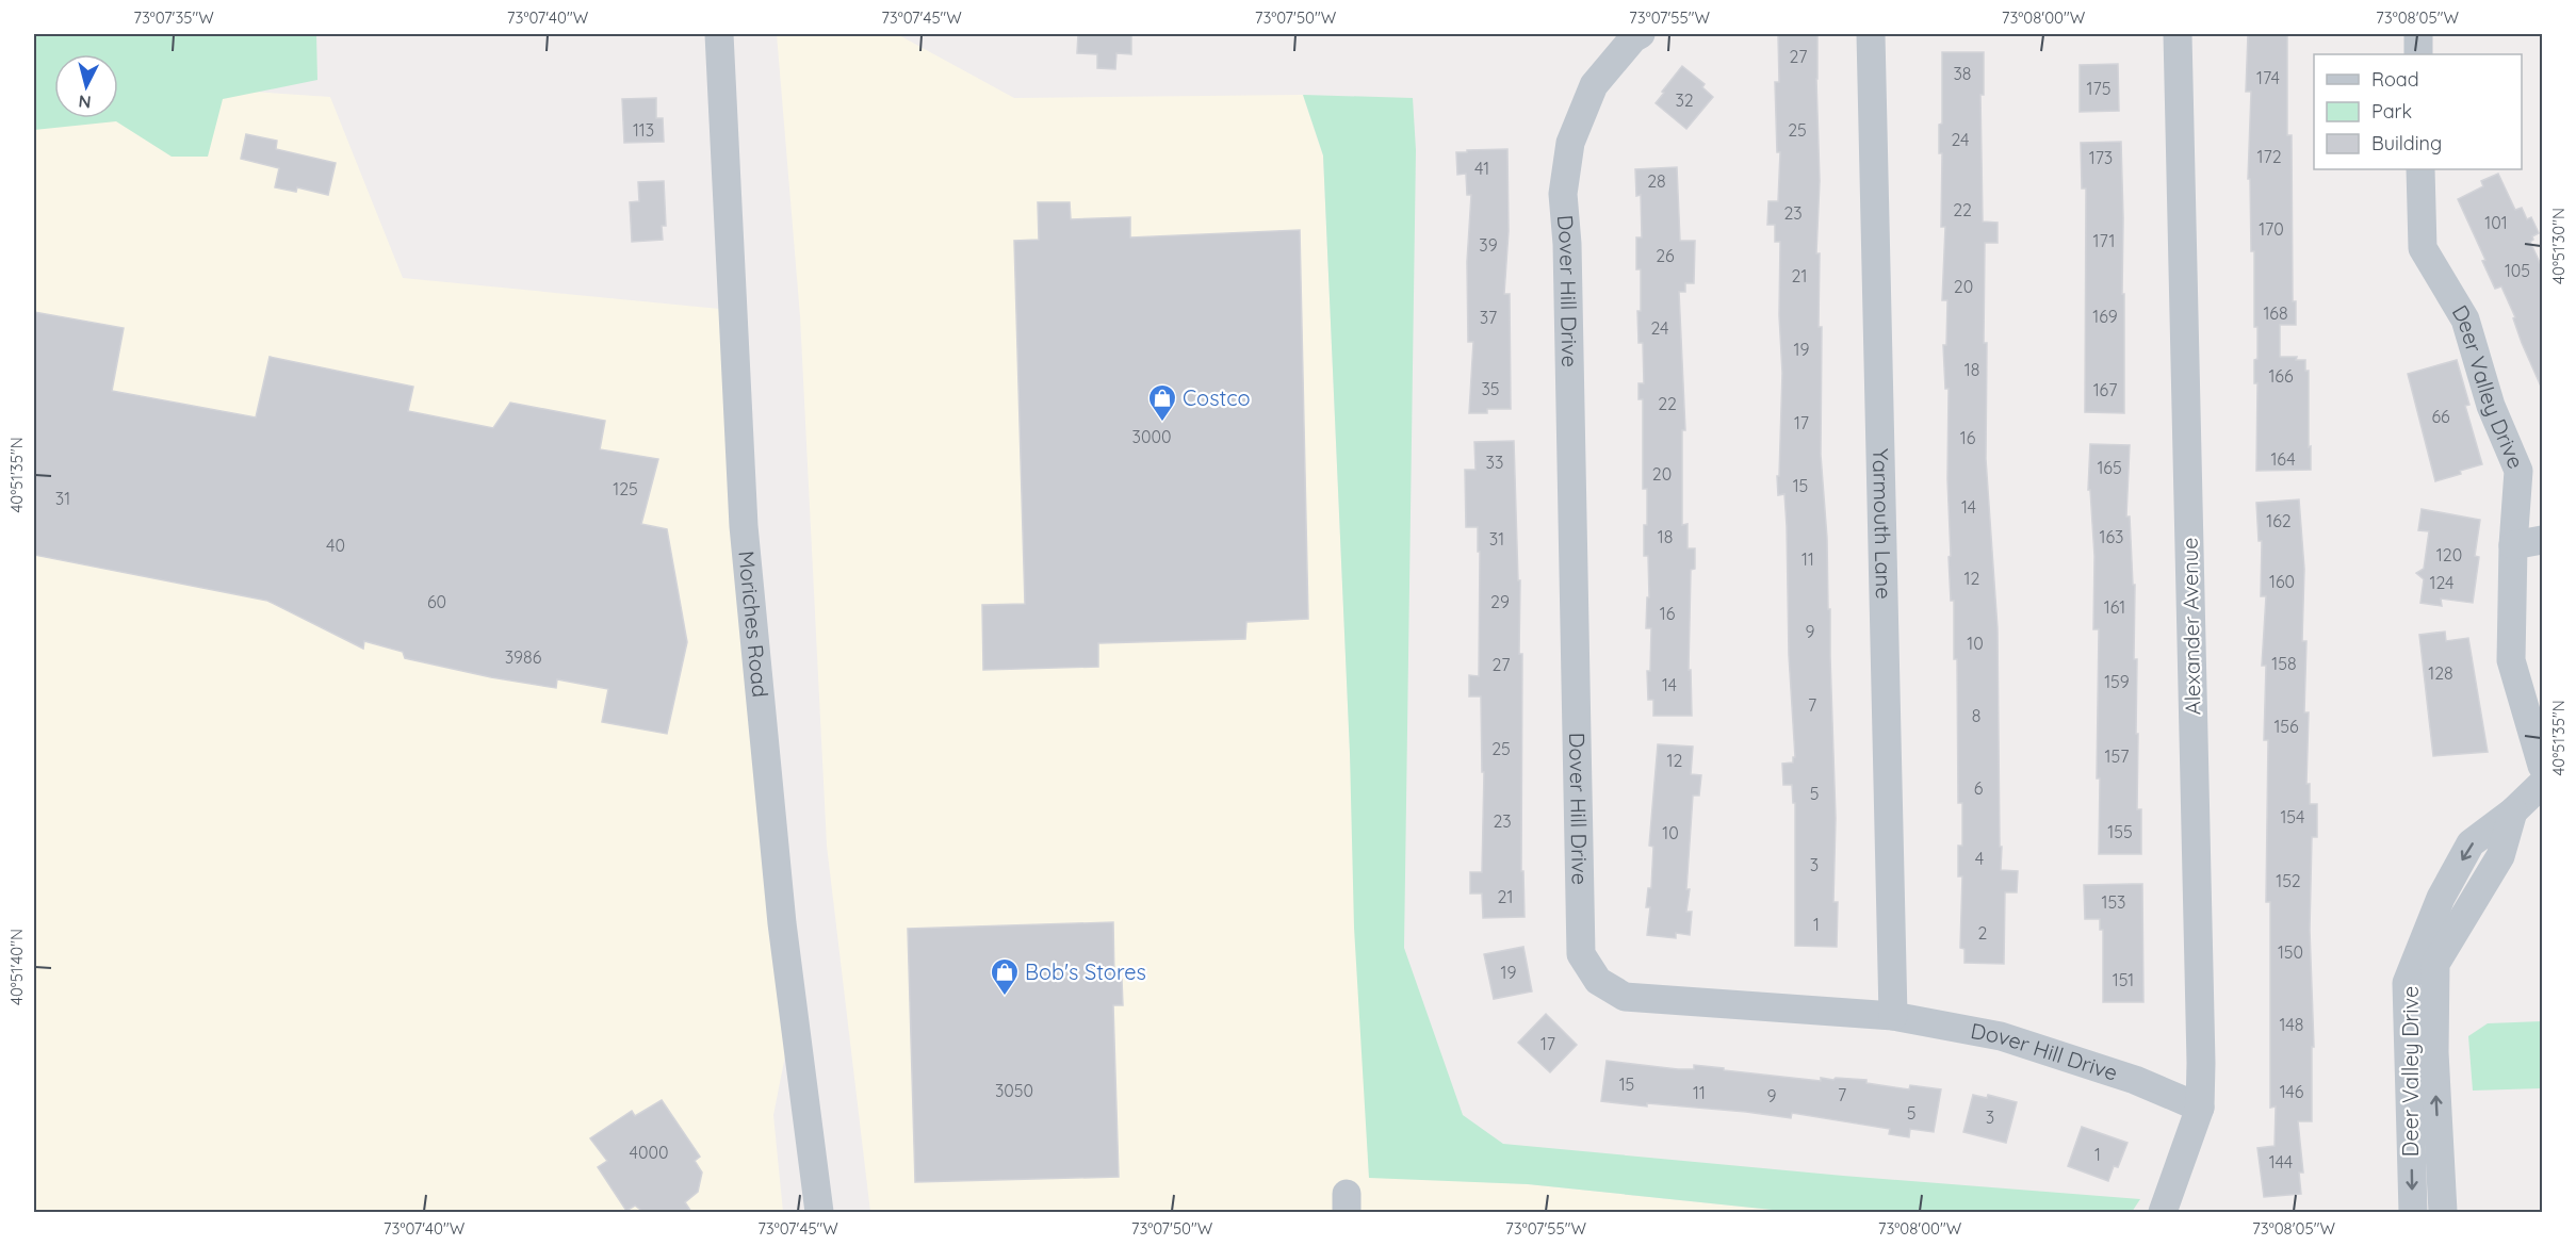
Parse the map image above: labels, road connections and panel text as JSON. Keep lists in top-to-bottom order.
{
  "streets": {
    "street": [
      "Dover Hill Drive",
      "Deer Valley Drive",
      "Yarmouth Lane",
      "Moriches Road",
      "Alexander Avenue"
    ]
  },
  "crossings": [
    ["Dover Hill Drive", "Yarmouth Lane"],
    ["Dover Hill Drive", "Alexander Avenue"]
  ],
  "places": {
    "shop": ["Costco", "Bob's Stores"]
  },
  "house_numbers": [
    "27",
    "38",
    "174",
    "175",
    "32",
    "113",
    "25",
    "24",
    "172",
    "173",
    "41",
    "28",
    "22",
    "23",
    "101",
    "170",
    "171",
    "39",
    "26",
    "105",
    "21",
    "20",
    "168",
    "169",
    "37",
    "24",
    "19",
    "18",
    "166",
    "35",
    "167",
    "22",
    "66",
    "17",
    "3000",
    "16",
    "164",
    "33",
    "165",
    "20",
    "15",
    "125",
    "31",
    "14",
    "162",
    "18",
    "163",
    "31",
    "40",
    "120",
    "11",
    "12",
    "160",
    "124",
    "60",
    "29",
    "161",
    "16",
    "9",
    "10",
    "3986",
    "158",
    "27",
    "128",
    "159",
    "14",
    "7",
    "8",
    "156",
    "25",
    "157",
    "12",
    "6",
    "5",
    "154",
    "23",
    "155",
    "10",
    "4",
    "3",
    "152",
    "21",
    "153",
    "1",
    "2",
    "150",
    "19",
    "151",
    "148",
    "17",
    "15",
    "3050",
    "146",
    "11",
    "7",
    "9",
    "5",
    "3",
    "4000",
    "1",
    "144"
  ],
  "legend": ["Road", "Park", "Building"],
  "north": "bottom",
  "coordinates": [
    "73°07'35\"W",
    "73°07'40\"W",
    "73°07'45\"W",
    "73°07'50\"W",
    "73°07'55\"W",
    "73°08'00\"W",
    "73°08'05\"W",
    "40°51'30\"N",
    "40°51'35\"N",
    "40°51'40\"N"
  ]
}
